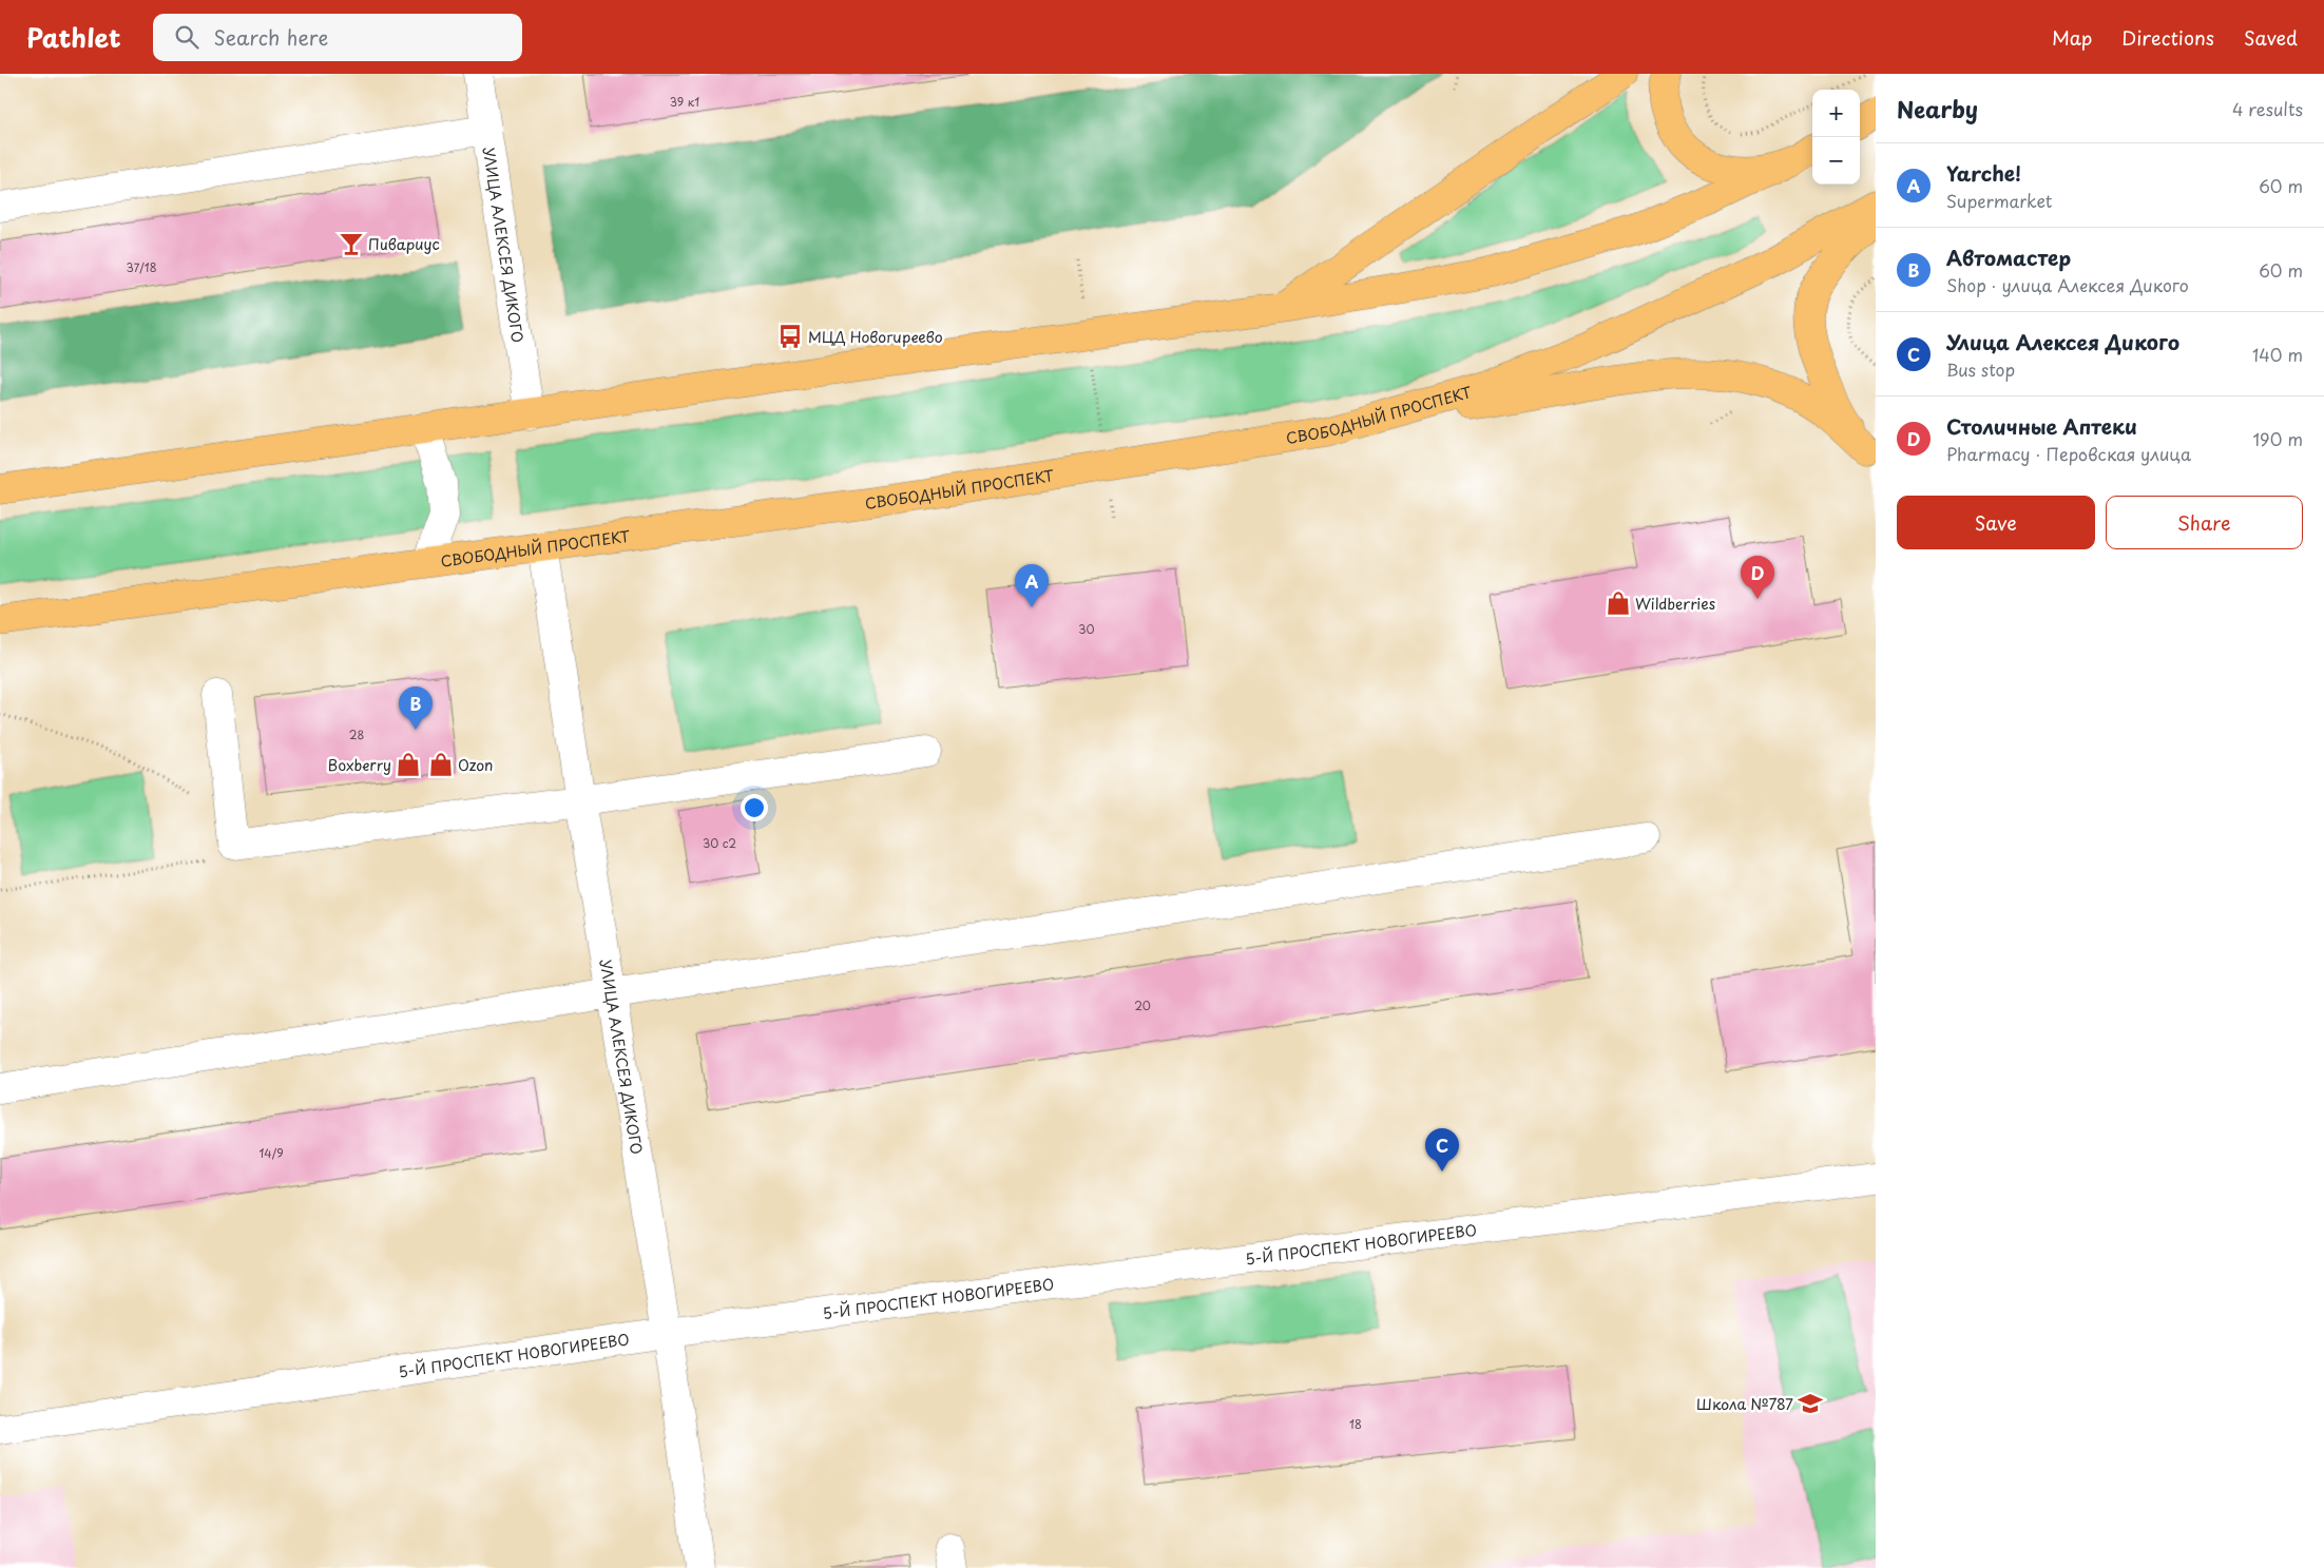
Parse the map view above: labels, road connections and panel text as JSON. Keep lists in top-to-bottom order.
{
  "streets": {
    "main road": ["СВОБОДНЫЙ ПРОСПЕКТ"],
    "street": ["УЛИЦА АЛЕКСЕЯ ДИКОГО", "5-Й ПРОСПЕКТ НОВОГИРЕЕВО"]
  },
  "crossings": [
    ["УЛИЦА АЛЕКСЕЯ ДИКОГО", "СВОБОДНЫЙ ПРОСПЕКТ"],
    ["УЛИЦА АЛЕКСЕЯ ДИКОГО", "5-Й ПРОСПЕКТ НОВОГИРЕЕВО"]
  ],
  "places": {
    "bar": ["Пивариус"],
    "bus stop": ["МЦД Новогиреево"],
    "shop": ["Wildberries", "Boxberry", "Ozon"],
    "school or university": ["Школа №787"]
  },
  "house_numbers": [
    "39 к1",
    "37/18",
    "30",
    "28",
    "30 с2",
    "20",
    "14/9",
    "18"
  ],
  "page": {
    "header": "Pathlet",
    "search": "Search here",
    "nav": ["Map", "Directions", "Saved"],
    "heading": ["Nearby", "4 results"],
    "map_buttons": ["+", "−"],
    "list": [
      {
        "mark": "A",
        "name": "Yarche!",
        "note": "Supermarket",
        "value": "60 m"
      },
      {
        "mark": "B",
        "name": "Автомастер",
        "note": "Shop · улица Алексея Дикого",
        "value": "60 m"
      },
      {
        "mark": "C",
        "name": "Улица Алексея Дикого",
        "note": "Bus stop",
        "value": "140 m"
      },
      {
        "mark": "D",
        "name": "Столичные Аптеки",
        "note": "Pharmacy · Перовская улица",
        "value": "190 m"
      }
    ],
    "buttons": ["Save", "Share"],
    "pins": [
      "D",
      "A",
      "B",
      "C"
    ]
  }
}
